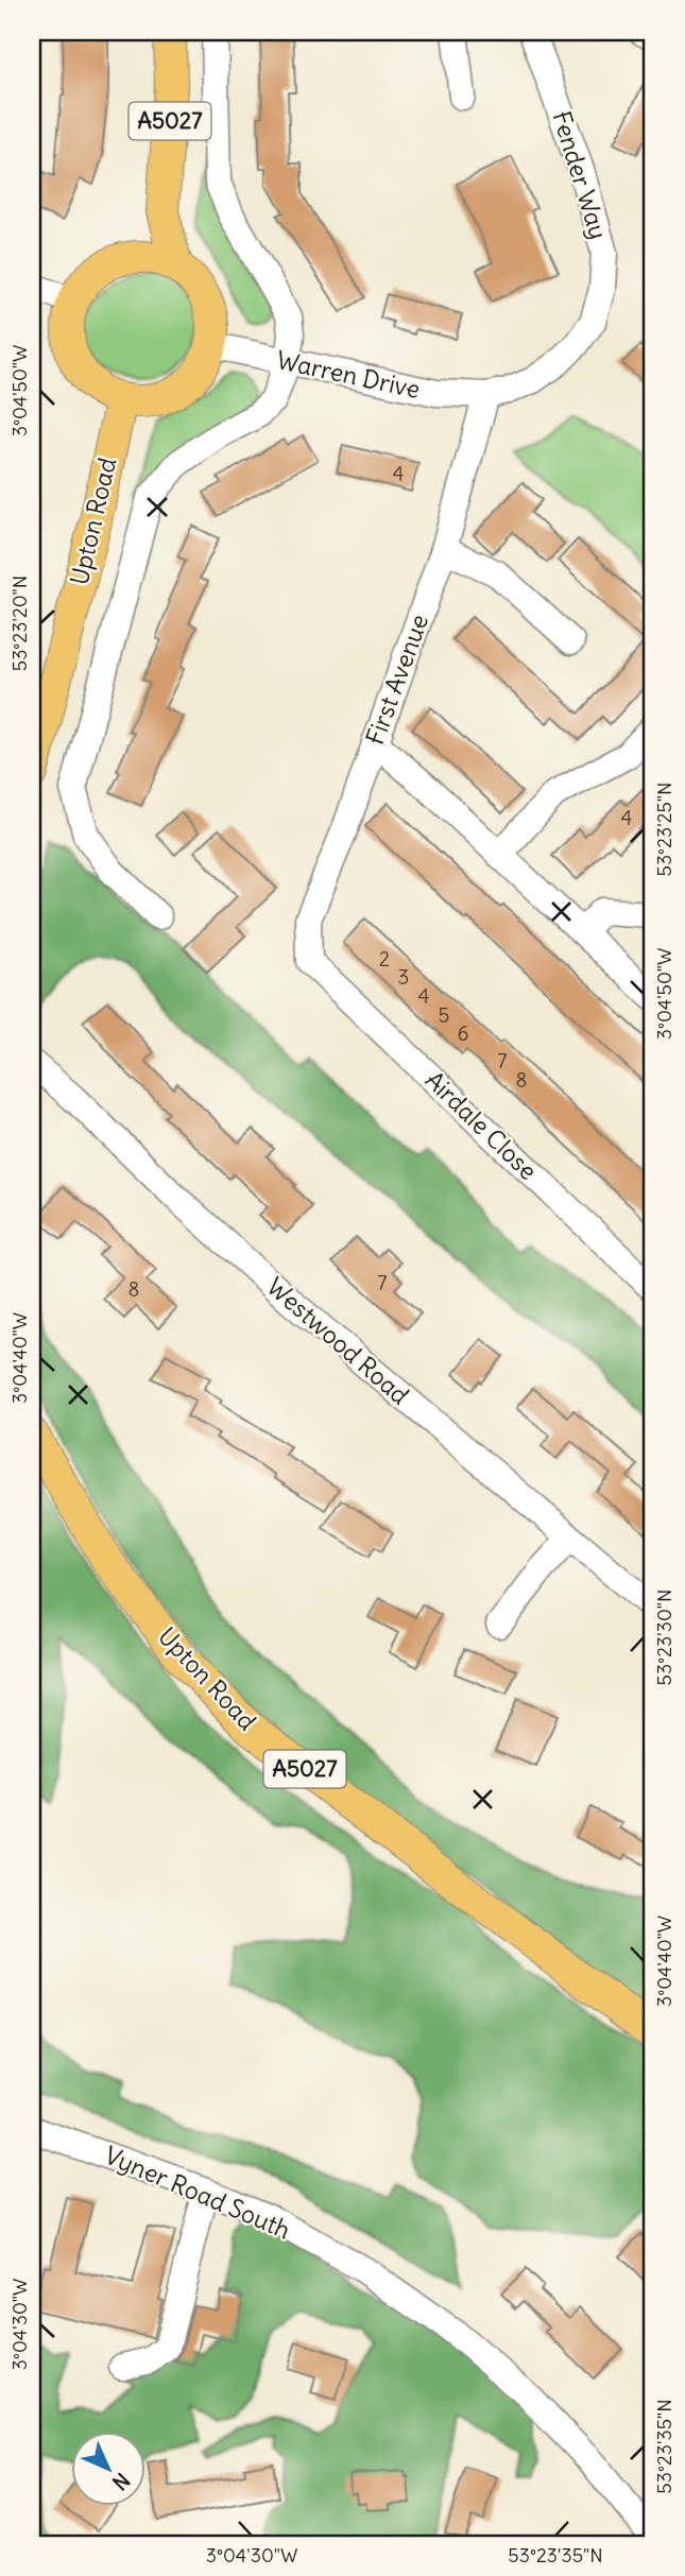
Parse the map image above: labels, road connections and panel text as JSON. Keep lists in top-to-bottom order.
{
  "streets": {
    "main road": ["A5027", "Upton Road"],
    "street": [
      "Fender Way",
      "Warren Drive",
      "First Avenue",
      "Airdale Close",
      "Westwood Road",
      "Vyner Road South"
    ]
  },
  "crossings": [
    ["A5027", "Warren Drive"],
    ["A5027", "Upton Road"],
    ["Fender Way", "Warren Drive"],
    ["Fender Way", "First Avenue"],
    ["Warren Drive", "Upton Road"],
    ["Warren Drive", "First Avenue"],
    ["First Avenue", "Airdale Close"]
  ],
  "house_numbers": [
    "4",
    "4",
    "2",
    "3",
    "4",
    "5",
    "6",
    "7",
    "8",
    "7",
    "8"
  ],
  "north": "bottom right",
  "coordinates": [
    "3°04'50\"W",
    "53°23'20\"N",
    "53°23'25\"N",
    "3°04'40\"W",
    "53°23'30\"N",
    "3°04'30\"W",
    "53°23'35\"N"
  ]
}
